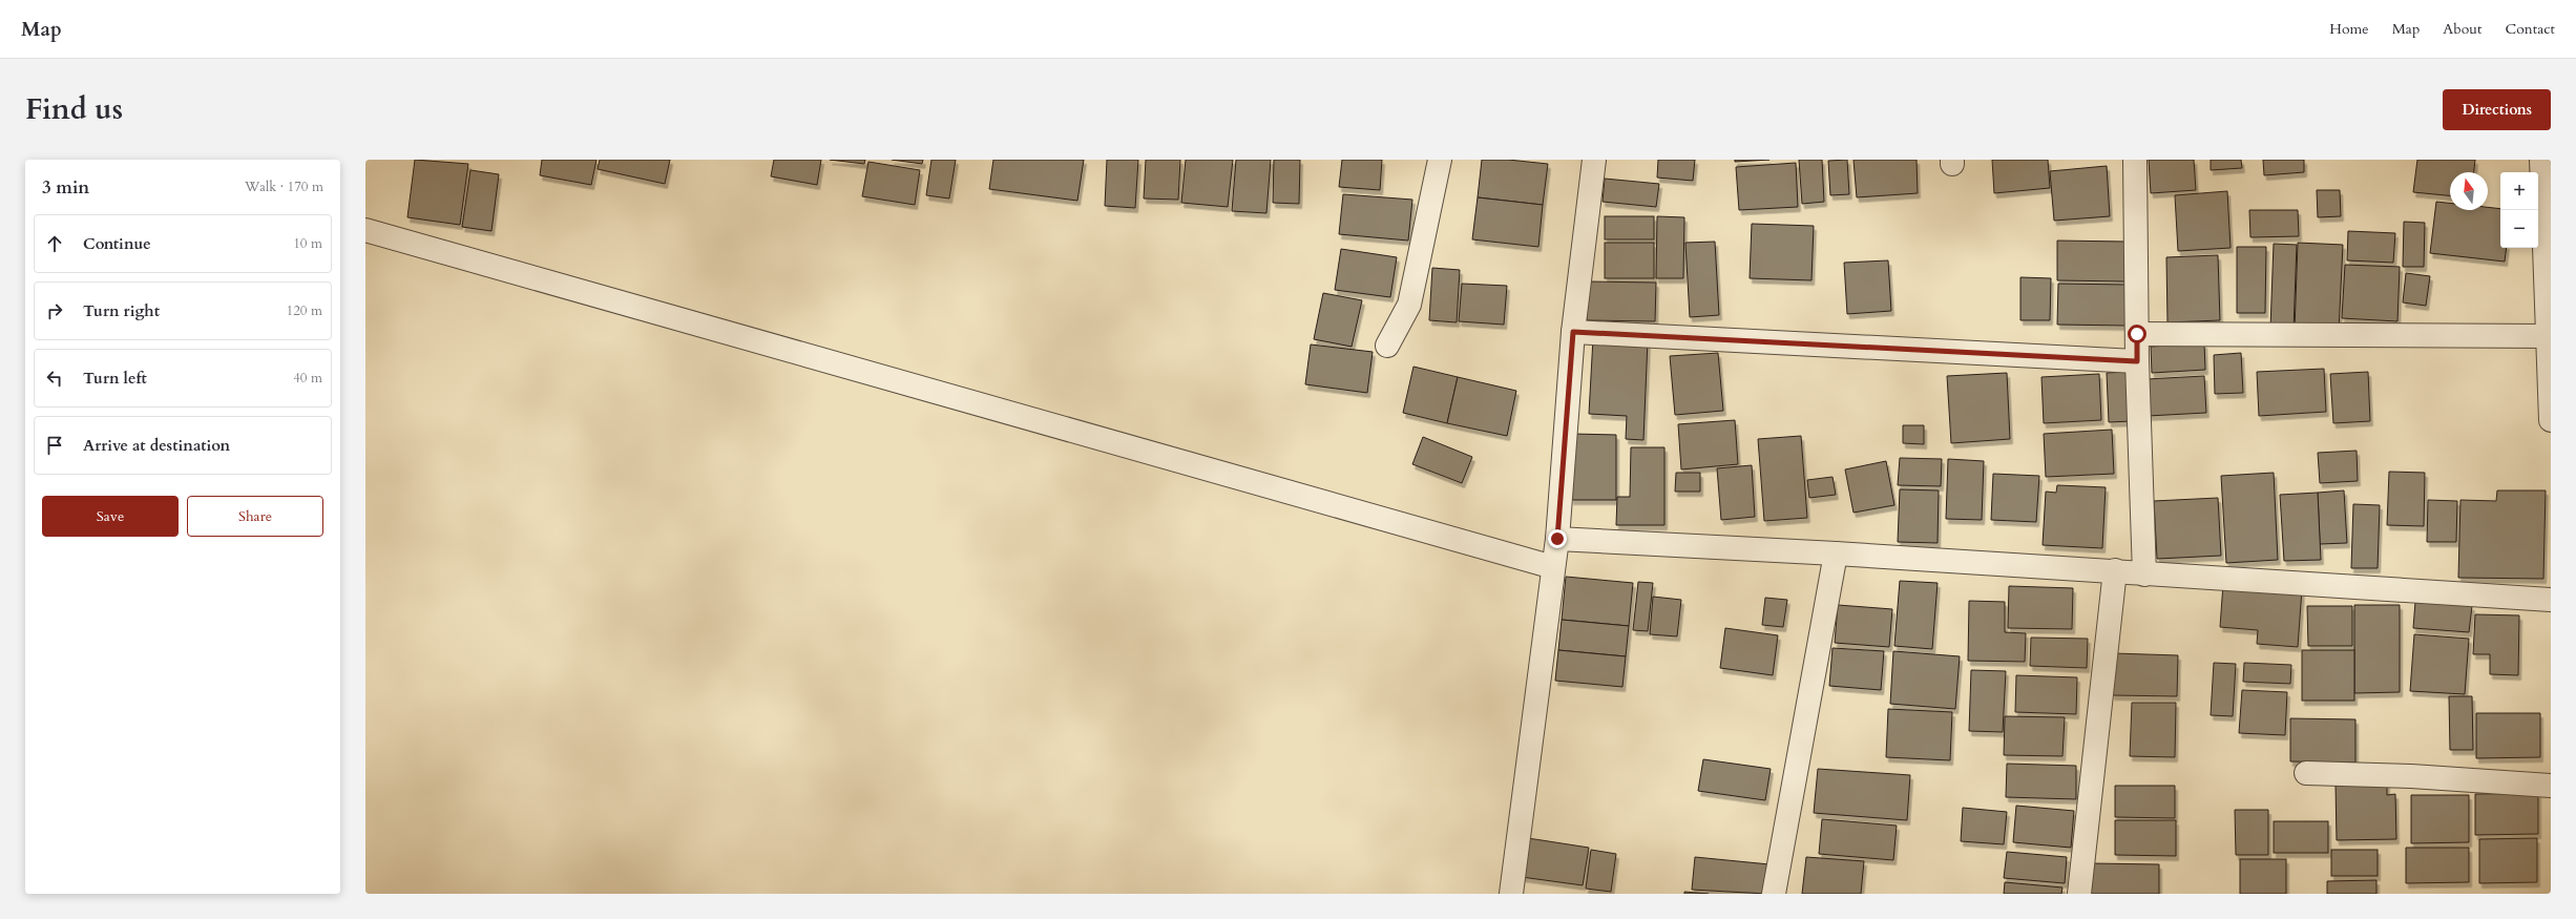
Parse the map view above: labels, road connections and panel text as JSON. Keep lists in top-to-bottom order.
{
  "north": "top",
  "page": {
    "header": "Map",
    "nav": [
      "Home",
      "Map",
      "About",
      "Contact"
    ],
    "title": "Find us",
    "buttons": [
      "Directions",
      ["Save", "Share"]
    ],
    "heading": ["3 min", "Walk · 170 m"],
    "map_buttons": ["+", "−"],
    "list": [
      ["Continue", "10 m"],
      ["Turn right", "120 m"],
      ["Turn left", "40 m"],
      "Arrive at destination"
    ]
  }
}
